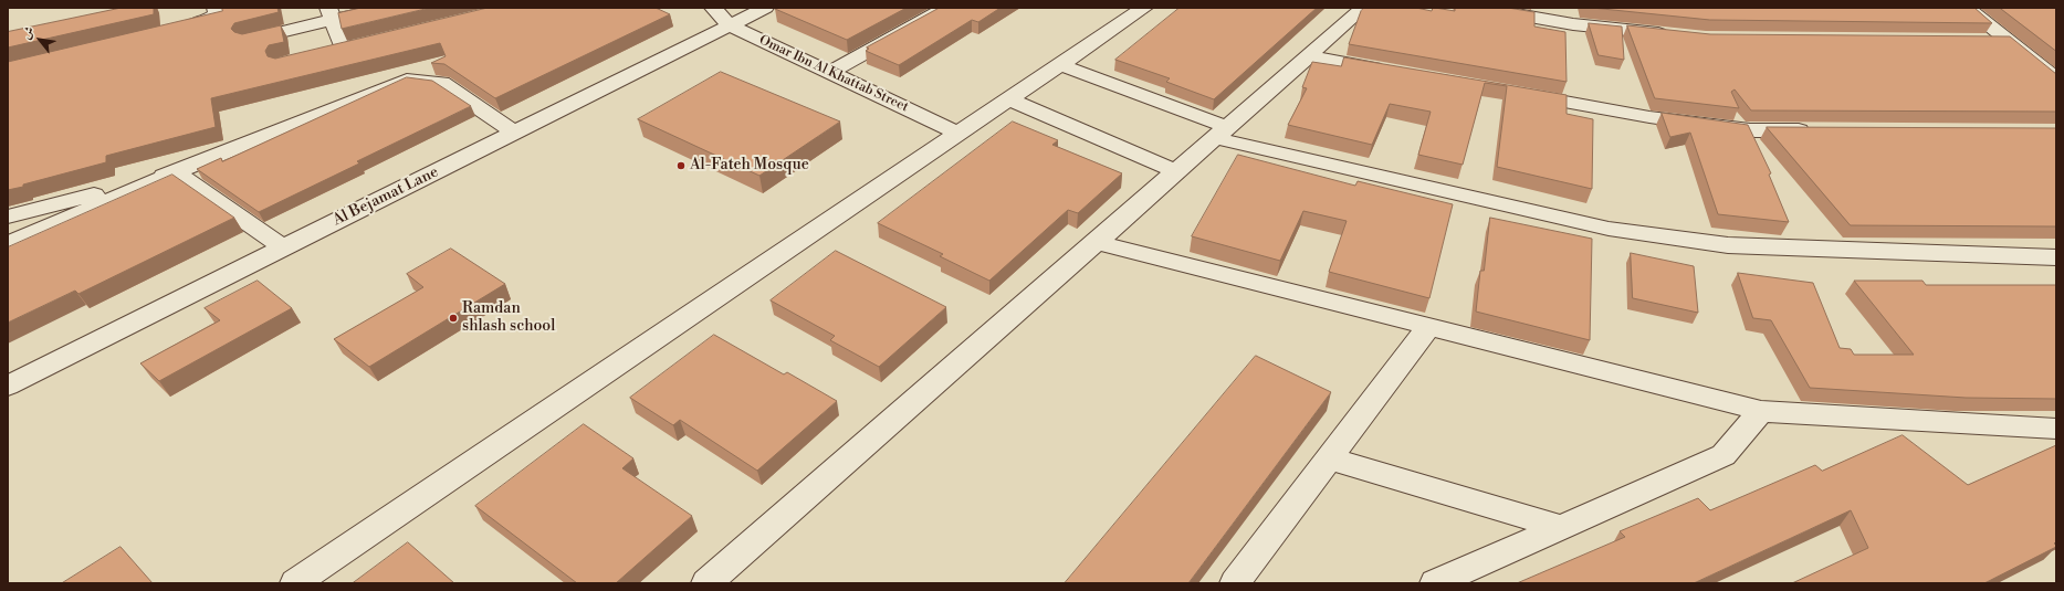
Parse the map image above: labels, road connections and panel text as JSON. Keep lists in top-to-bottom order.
{
  "streets": {
    "street": ["Omar Ibn Al Khattab Street", "Al Bejamat Lane"]
  },
  "crossings": [
    ["Omar Ibn Al Khattab Street", "Al Bejamat Lane"]
  ],
  "places": ["Al-Fateh Mosque", "Ramdan shlash school"],
  "north": "top left"
}
